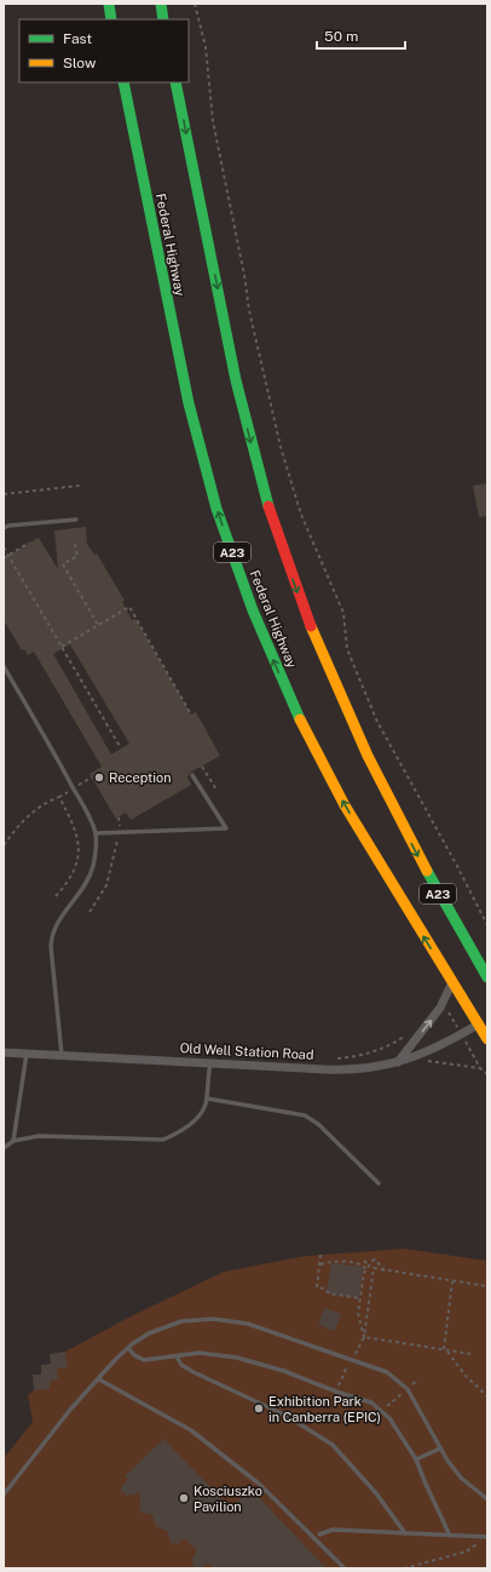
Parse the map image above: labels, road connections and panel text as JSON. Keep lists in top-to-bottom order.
{
  "streets": {
    "highway": ["Federal Highway", "A23"],
    "street": ["Old Well Station Road"]
  },
  "crossings": [
    ["Federal Highway", "Old Well Station Road"]
  ],
  "places": ["Reception", "Exhibition Park in Canberra (EPIC)", "Kosciuszko Pavilion"],
  "legend": ["Fast", "Slow"],
  "scale_bar": "50 m"
}
